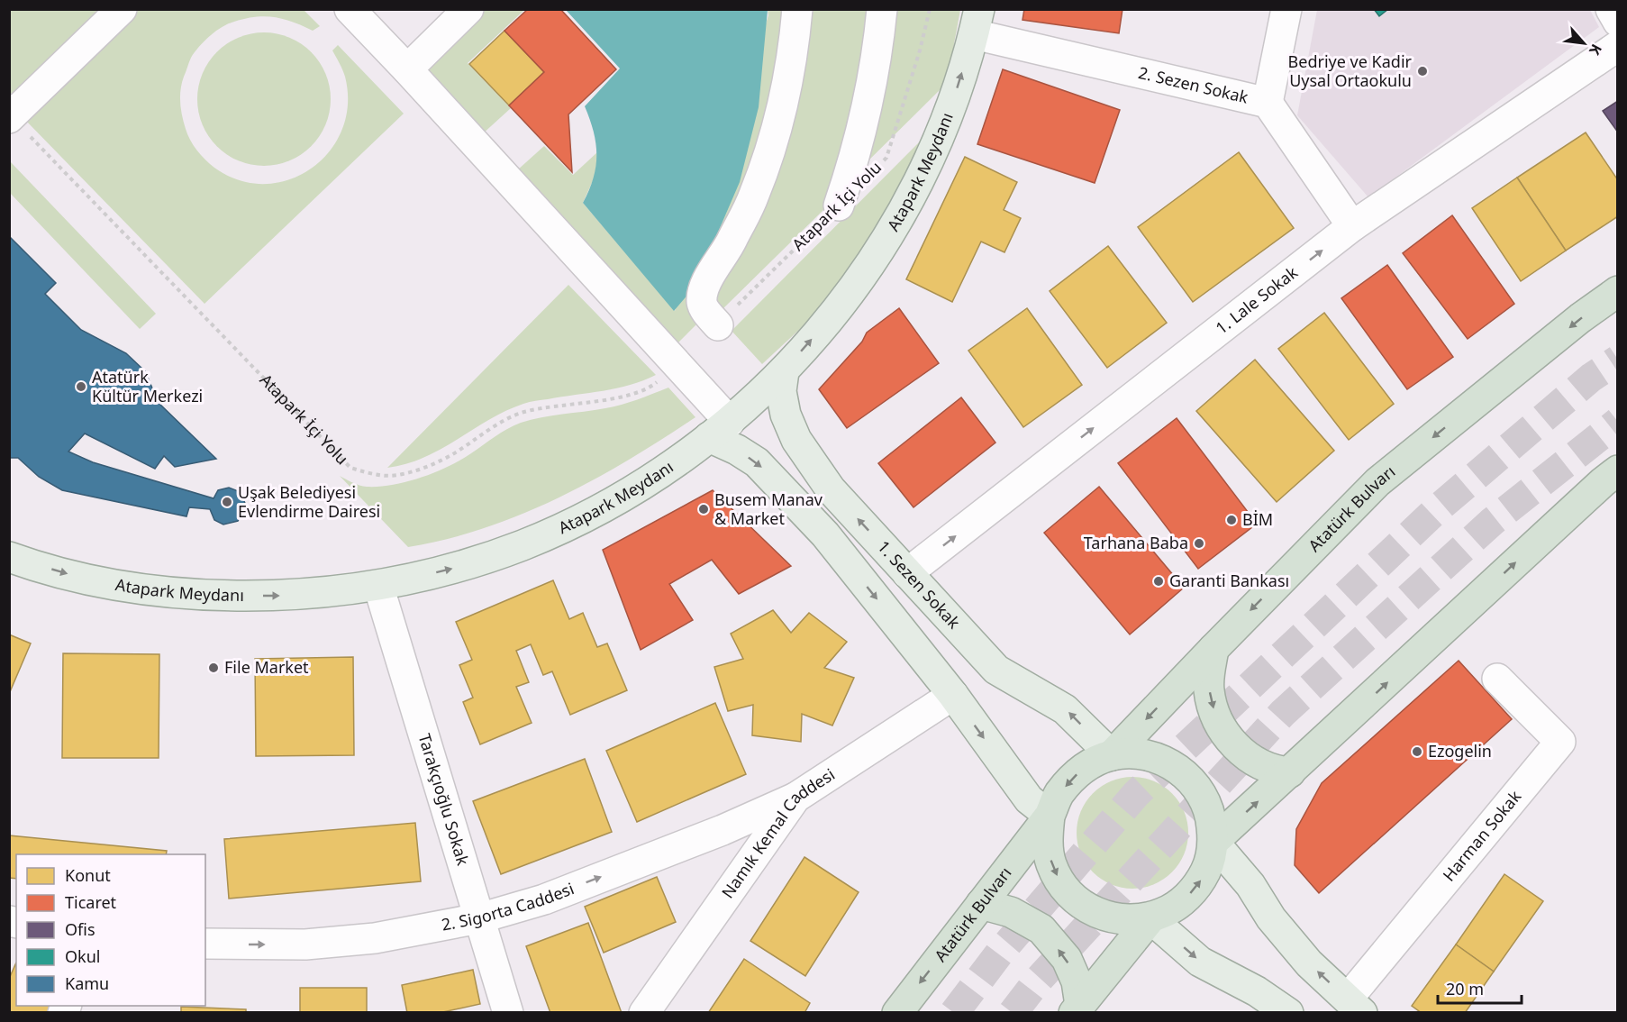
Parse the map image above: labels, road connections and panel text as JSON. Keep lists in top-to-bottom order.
{
  "streets": {
    "highway": ["Atatürk Bulvarı"],
    "main road": ["Atapark Meydanı", "1. Sezen Sokak"],
    "street": [
      "2. Sezen Sokak",
      "1. Lale Sokak",
      "Tarakçıoğlu Sokak",
      "Namık Kemal Caddesi",
      "Harman Sokak",
      "2. Sigorta Caddesi"
    ],
    "path": ["Atapark İçi Yolu"]
  },
  "crossings": [
    ["2. Sezen Sokak", "Atapark Meydanı"],
    ["2. Sezen Sokak", "1. Lale Sokak"],
    ["Atapark Meydanı", "1. Sezen Sokak"],
    ["Atapark Meydanı", "Tarakçıoğlu Sokak"],
    ["1. Lale Sokak", "1. Sezen Sokak"],
    ["Atatürk Bulvarı", "1. Sezen Sokak"],
    ["Tarakçıoğlu Sokak", "2. Sigorta Caddesi"],
    ["Namık Kemal Caddesi", "2. Sigorta Caddesi"]
  ],
  "one_way": ["Atapark Meydanı", "1. Lale Sokak", "2. Sigorta Caddesi"],
  "places": [
    "Bedriye ve Kadir Uysal Ortaokulu",
    "Atatürk Kültür Merkezi",
    "Uşak Belediyesi Evlendirme Dairesi",
    "Busem Manav & Market",
    "BİM",
    "Tarhana Baba",
    "Garanti Bankası",
    "File Market",
    "Ezogelin"
  ],
  "legend": [
    "Konut",
    "Ticaret",
    "Ofis",
    "Okul",
    "Kamu"
  ],
  "scale_bar": "20 m",
  "north": "bottom right"
}
